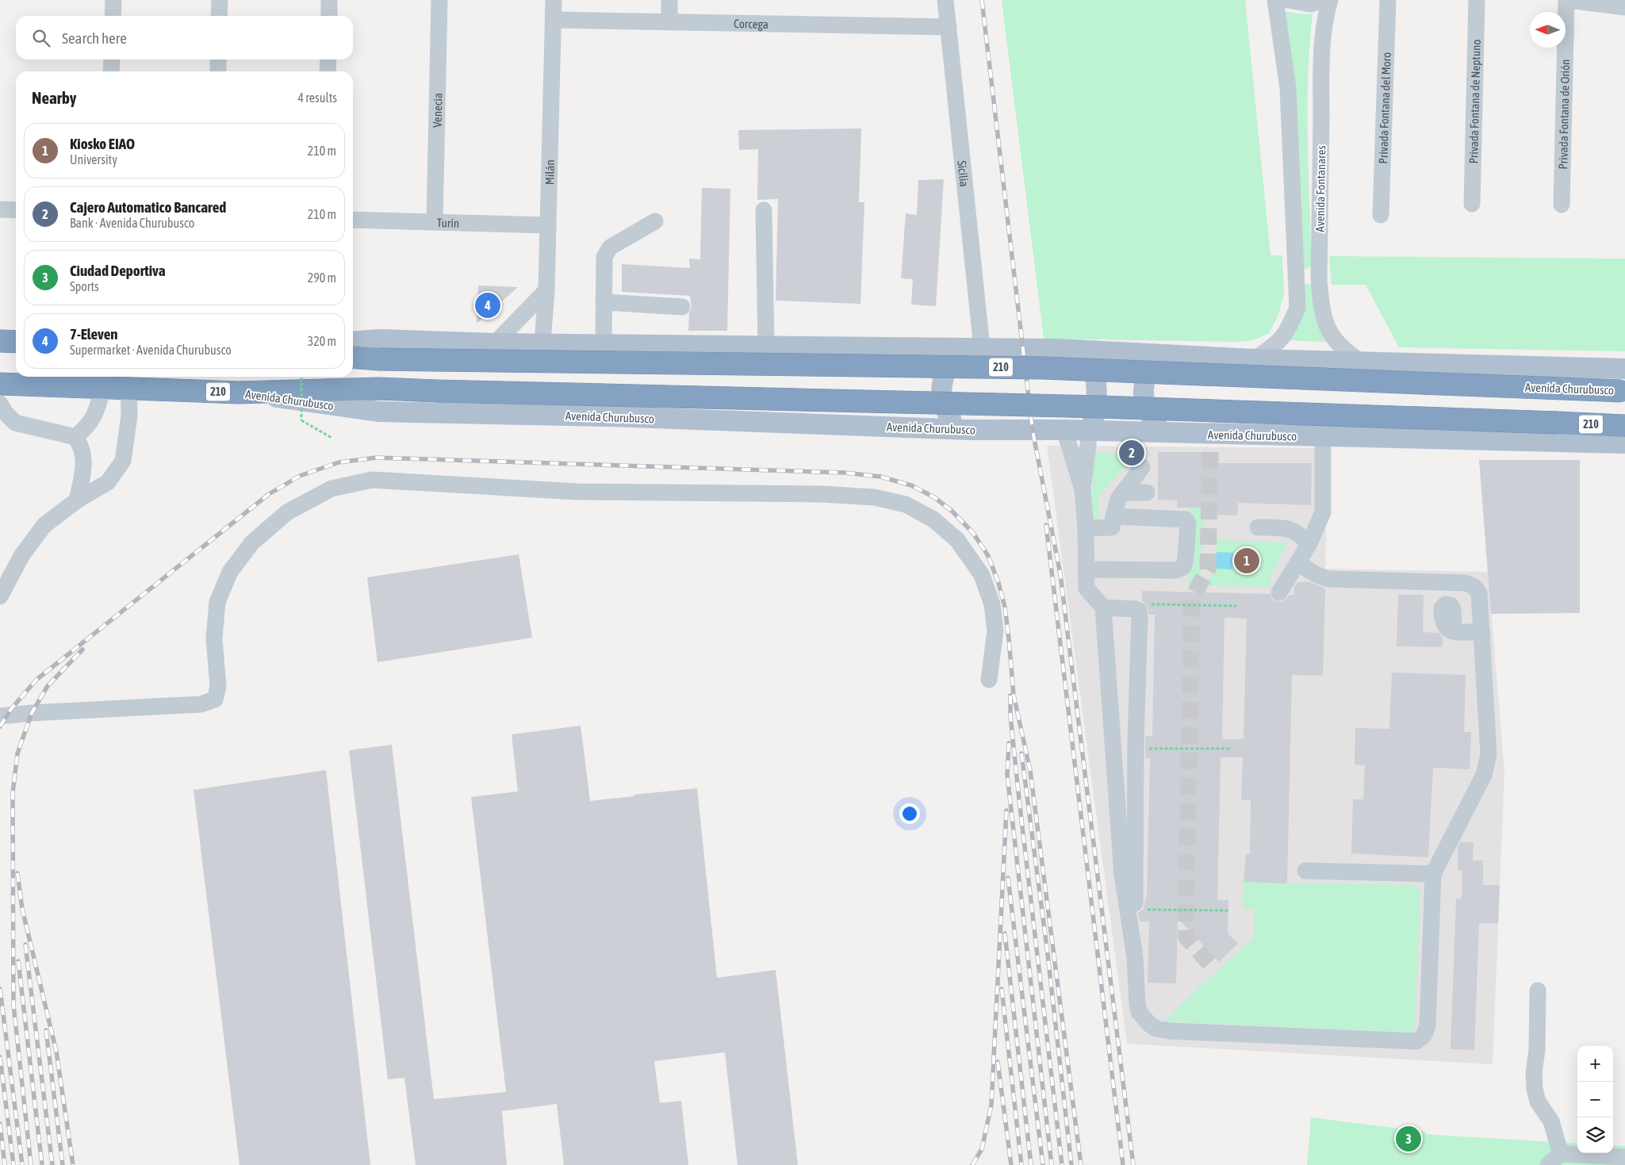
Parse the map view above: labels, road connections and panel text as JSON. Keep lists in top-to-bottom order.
{
  "streets": {
    "highway": ["210", "Avenida Churubusco"],
    "street": [
      "Corcega",
      "Privada Fontana de Neptuno",
      "Privada Fontana del Moro",
      "Venecia",
      "Privada Fontana de Orión",
      "Milán",
      "Sicilia",
      "Avenida Fontanares",
      "Turín"
    ]
  },
  "crossings": [
    ["Corcega", "Milán"],
    ["Corcega", "Sicilia"],
    ["Venecia", "Turín"],
    ["Milán", "Turín"],
    ["Milán", "Avenida Churubusco"],
    ["Sicilia", "Avenida Churubusco"],
    ["Avenida Fontanares", "Avenida Churubusco"]
  ],
  "north": "left",
  "page": {
    "search": "Search here",
    "heading": ["Nearby", "4 results"],
    "list": [
      {
        "mark": "1",
        "name": "Kiosko EIAO",
        "note": "University",
        "value": "210 m"
      },
      {
        "mark": "2",
        "name": "Cajero Automatico Bancared",
        "note": "Bank · Avenida Churubusco",
        "value": "210 m"
      },
      {
        "mark": "3",
        "name": "Ciudad Deportiva",
        "note": "Sports",
        "value": "290 m"
      },
      {
        "mark": "4",
        "name": "7-Eleven",
        "note": "Supermarket · Avenida Churubusco",
        "value": "320 m"
      }
    ],
    "pins": [
      "4",
      "2",
      "1",
      "3"
    ],
    "map_buttons": ["+", "−"]
  }
}
